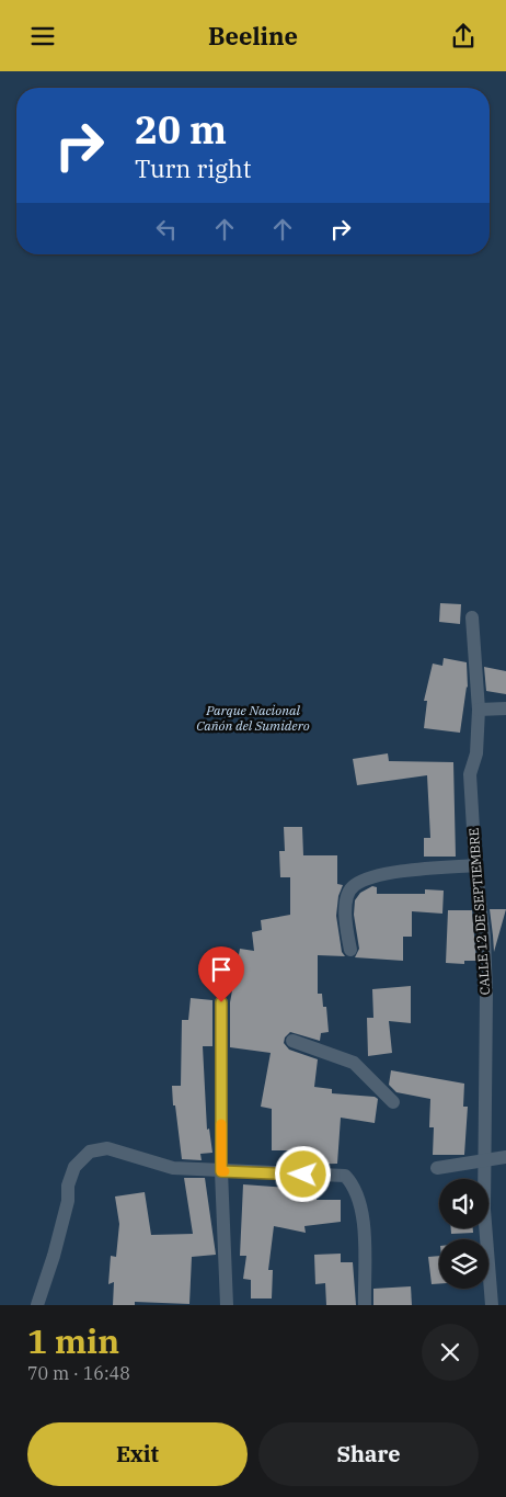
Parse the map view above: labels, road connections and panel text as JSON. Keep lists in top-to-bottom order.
{
  "streets": {
    "street": ["CALLE 12 DE SEPTIEMBRE"]
  },
  "parks": ["Parque Nacional Cañón del Sumidero"],
  "page": {
    "header": "Beeline",
    "turn": ["20 m", "Turn right"],
    "heading": ["1 min", "70 m · 16:48"],
    "buttons": ["Exit", "Share"]
  }
}
